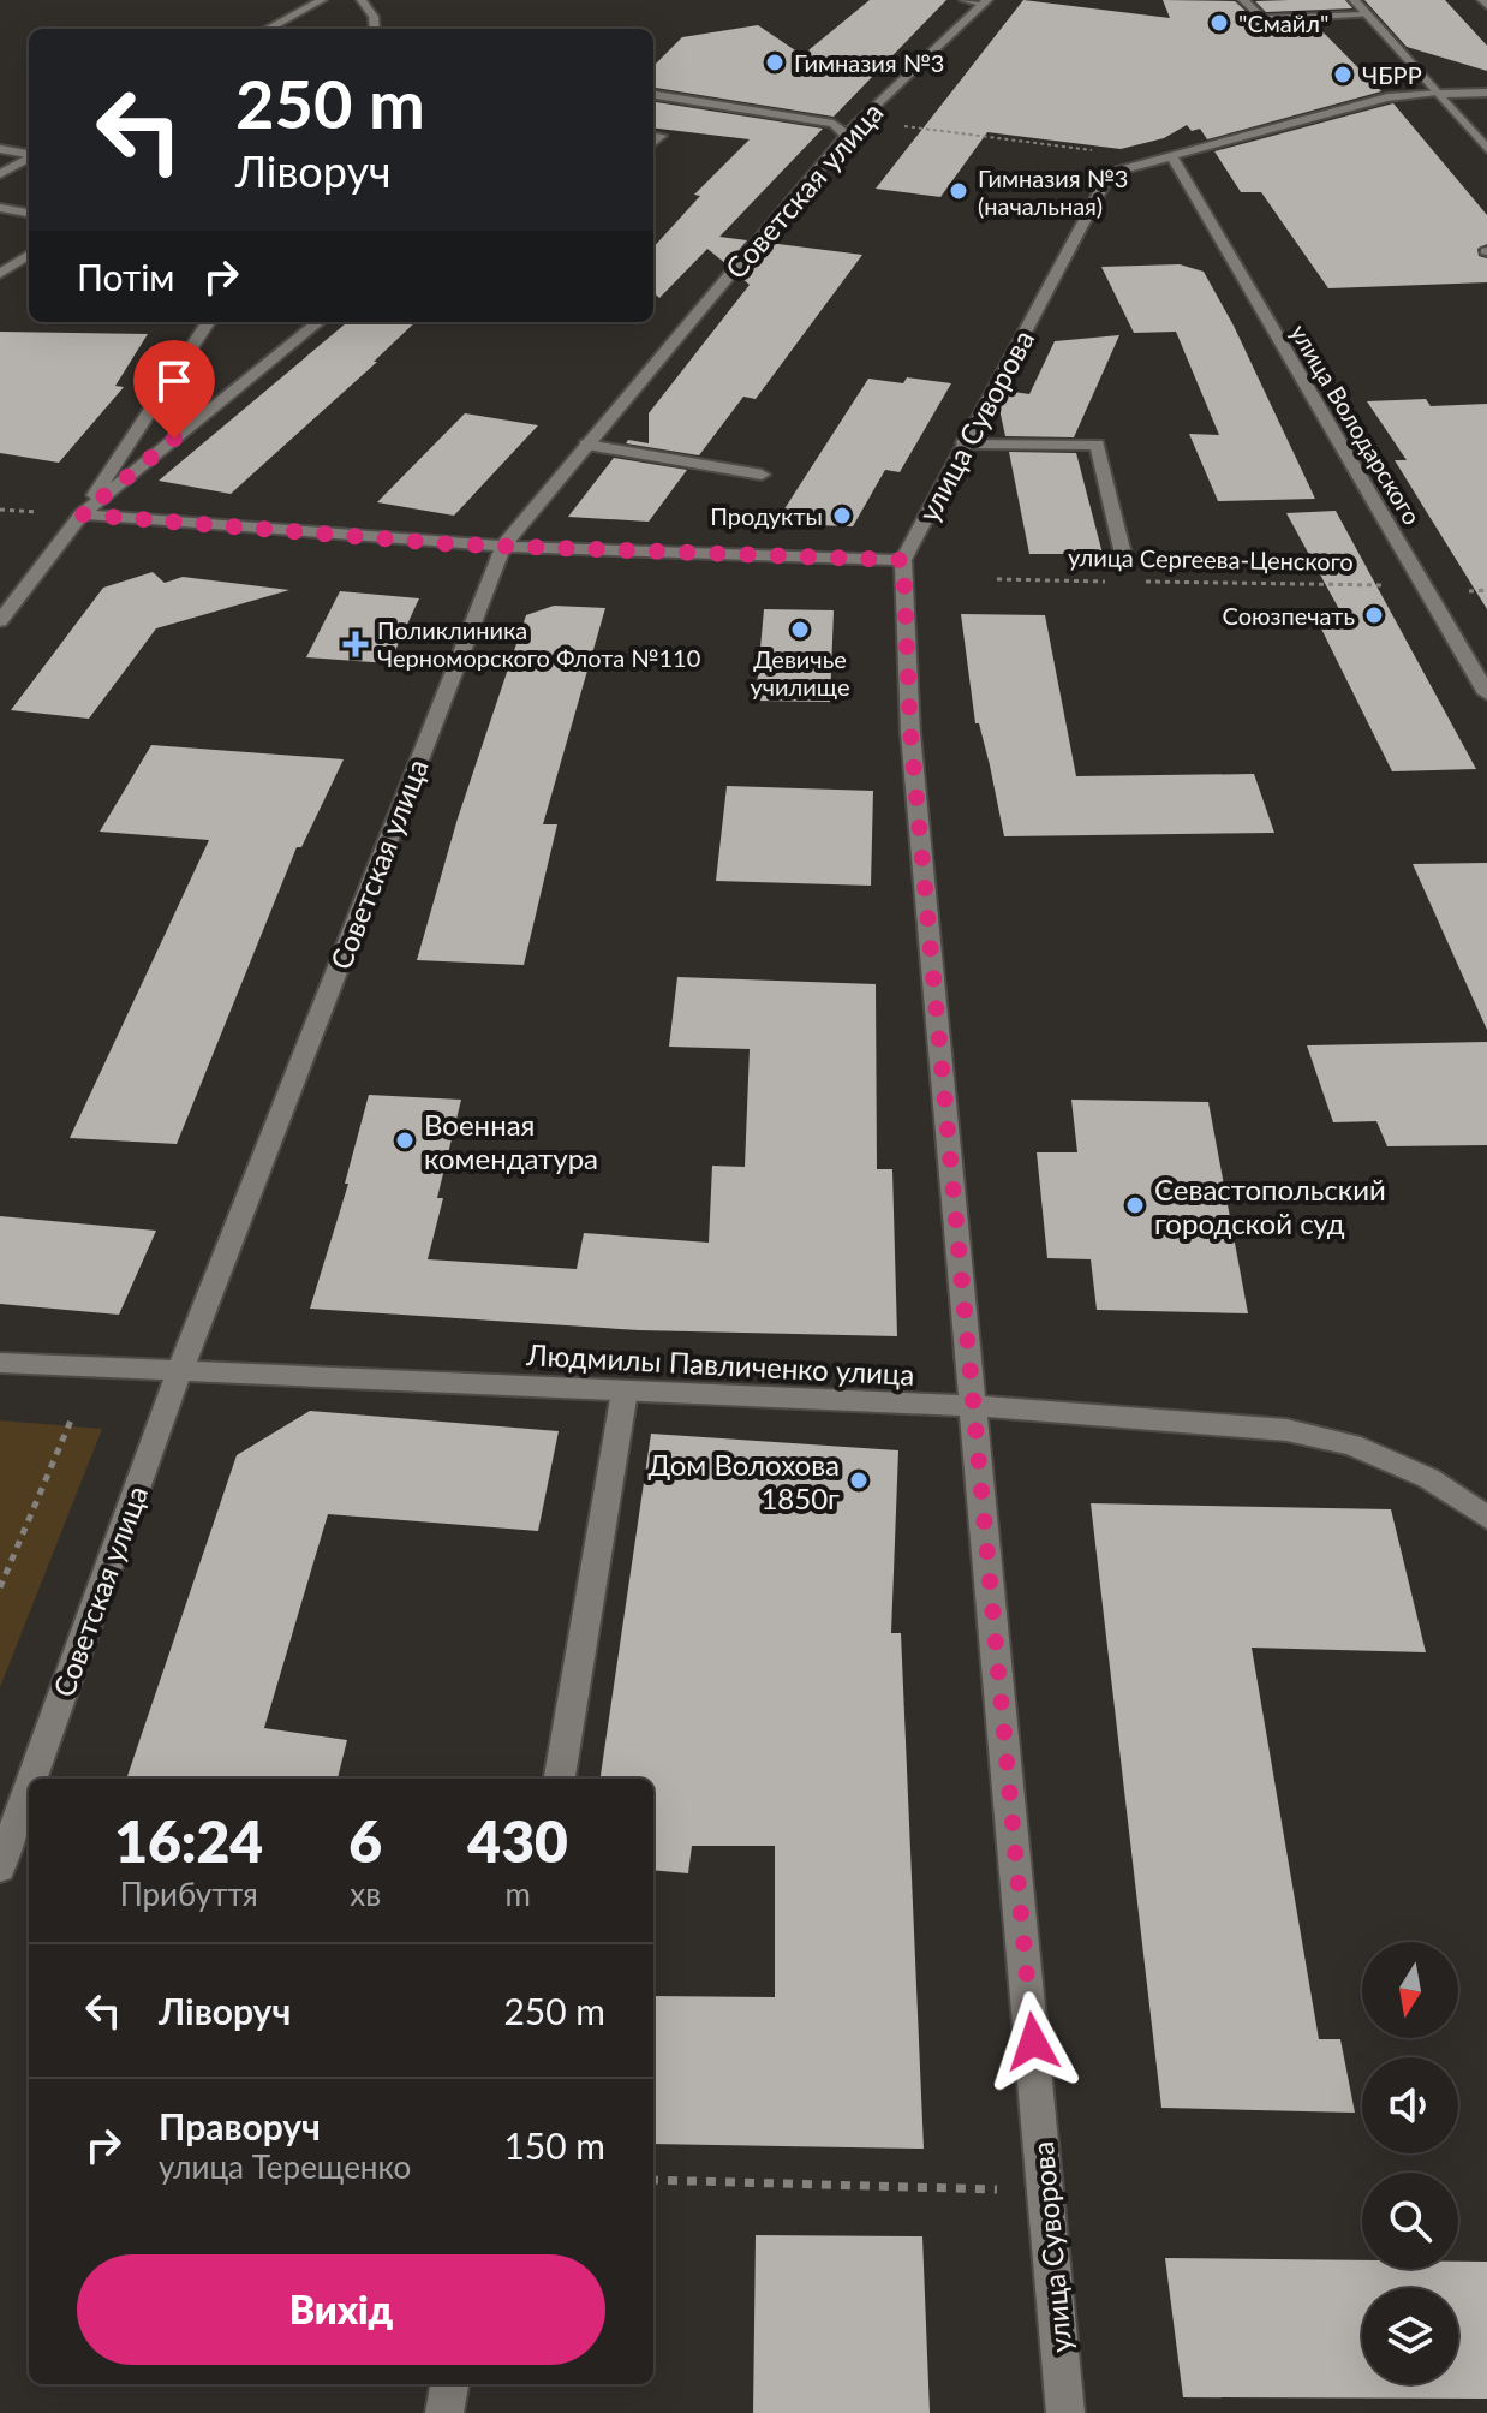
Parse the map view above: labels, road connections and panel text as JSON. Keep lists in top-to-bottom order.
{
  "streets": {
    "street": [
      "Советская улица",
      "улица Володарского",
      "улица Суворова",
      "Людмилы Павличенко улица"
    ],
    "path": ["улица Сергеева-Ценского"]
  },
  "crossings": [
    ["Советская улица", "Людмилы Павличенко улица"],
    ["улица Володарского", "улица Суворова"],
    ["улица Володарского", "улица Сергеева-Ценского"],
    ["улица Суворова", "Людмилы Павличенко улица"]
  ],
  "places": {
    "other": [
      "\"Смайл\"",
      "Гимназия №3",
      "ЧБРР",
      "Гимназия №3 (начальная)",
      "Продукты",
      "Союзпечать",
      "Девичье училище",
      "Военная комендатура",
      "Севастопольский городской суд",
      "Дом Волохова 1850г"
    ],
    "health": ["Поликлиника Черноморского Флота №110"]
  },
  "north": "bottom",
  "page": {
    "turn": ["250 m", "Ліворуч"],
    "then": "Потім",
    "eta": [
      "16:24",
      "Прибуття",
      "6",
      "хв",
      "430",
      "m"
    ],
    "list": [
      {
        "name": "Ліворуч",
        "value": "250 m"
      },
      {
        "name": "Праворуч",
        "note": "улица Терещенко",
        "value": "150 m"
      }
    ],
    "buttons": "Вихід"
  }
}
